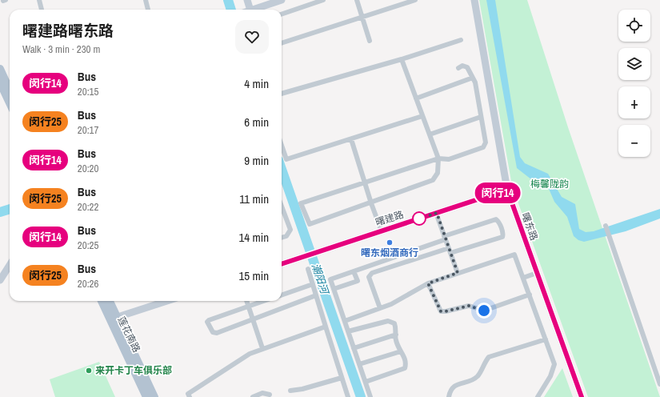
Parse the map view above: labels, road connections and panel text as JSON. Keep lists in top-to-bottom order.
{
  "streets": {
    "main road": ["莲花南路"],
    "street": ["曙建路", "曙东路"]
  },
  "crossings": [
    ["曙建路", "曙东路"]
  ],
  "water": ["潮阳河"],
  "parks": ["梅馨陇韵"],
  "places": ["曙东烟酒商行", "来开卡丁车俱乐部"],
  "lines": ["bus line 闵行14"],
  "page": {
    "on_map": "闵行14",
    "map_buttons": ["+", "−"],
    "heading": ["曙建路曙东路", "Walk · 3 min · 230 m"],
    "list": [
      {
        "mark": "闵行14",
        "name": "Bus",
        "note": "20:15",
        "value": "4 min"
      },
      {
        "mark": "闵行25",
        "name": "Bus",
        "note": "20:17",
        "value": "6 min"
      },
      {
        "mark": "闵行14",
        "name": "Bus",
        "note": "20:20",
        "value": "9 min"
      },
      {
        "mark": "闵行25",
        "name": "Bus",
        "note": "20:22",
        "value": "11 min"
      },
      {
        "mark": "闵行14",
        "name": "Bus",
        "note": "20:25",
        "value": "14 min"
      },
      {
        "mark": "闵行25",
        "name": "Bus",
        "note": "20:26",
        "value": "15 min"
      }
    ]
  }
}
